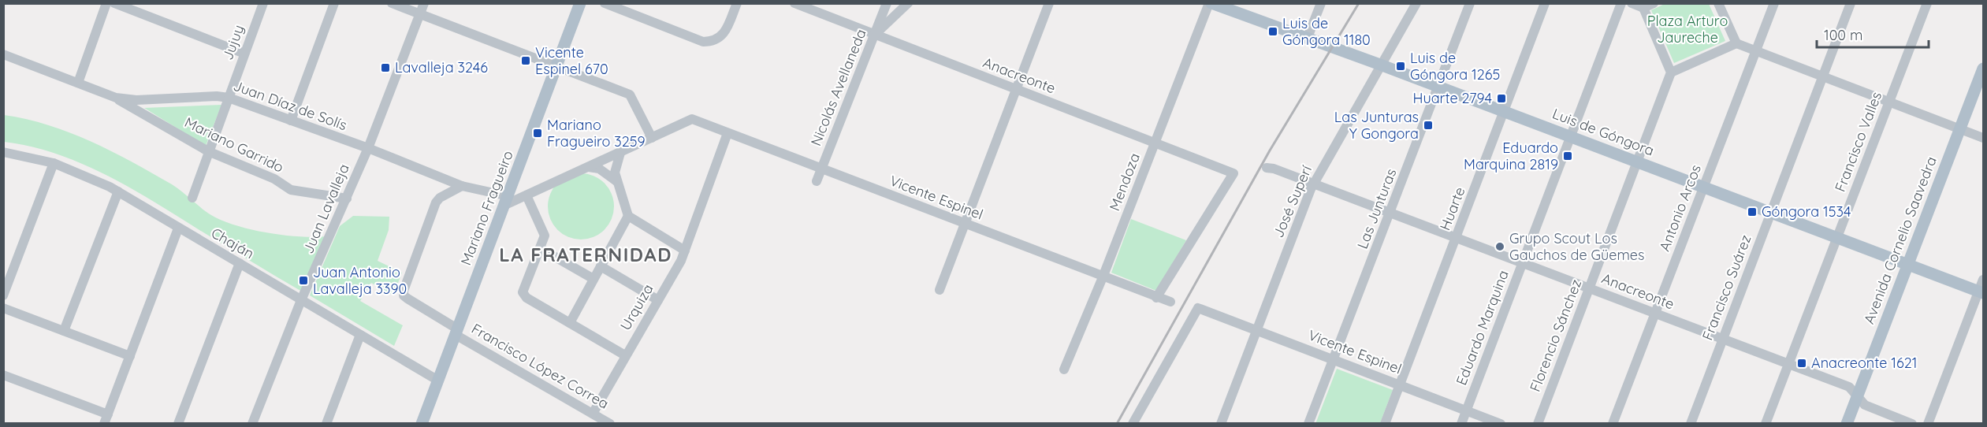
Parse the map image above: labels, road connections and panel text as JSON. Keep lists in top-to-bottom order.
{
  "streets": {
    "main road": ["Luis de Góngora", "Mariano Fragueiro", "Avenida Cornelio Saavedra"],
    "street": [
      "Jujuy",
      "Anacreonte",
      "Nicolás Avellaneda",
      "Juan Díaz de Solís",
      "Francisco Valles",
      "Mariano Garrido",
      "Mendoza",
      "Vicente Espinel",
      "José Superí",
      "Antonio Arcos",
      "Juan Lavalleja",
      "Las Junturas",
      "Huarte",
      "Chaján",
      "Francisco Suárez",
      "Urquiza",
      "Eduardo Marquina",
      "Florencio Sánchez",
      "Francisco López Correa"
    ]
  },
  "crossings": [
    ["Jujuy", "Juan Díaz de Solís"],
    ["Jujuy", "Mariano Garrido"],
    ["Anacreonte", "Nicolás Avellaneda"],
    ["Anacreonte", "Francisco Valles"],
    ["Anacreonte", "Mendoza"],
    ["Anacreonte", "Vicente Espinel"],
    ["Anacreonte", "José Superí"],
    ["Anacreonte", "Antonio Arcos"],
    ["Anacreonte", "Las Junturas"],
    ["Anacreonte", "Huarte"],
    ["Anacreonte", "Avenida Cornelio Saavedra"],
    ["Anacreonte", "Francisco Suárez"],
    ["Anacreonte", "Eduardo Marquina"],
    ["Anacreonte", "Florencio Sánchez"],
    ["Nicolás Avellaneda", "Vicente Espinel"],
    ["Juan Díaz de Solís", "Mariano Garrido"],
    ["Juan Díaz de Solís", "Mariano Fragueiro"],
    ["Juan Díaz de Solís", "Juan Lavalleja"],
    ["Juan Díaz de Solís", "Francisco López Correa"],
    ["Luis de Góngora", "Francisco Valles"],
    ["Luis de Góngora", "Mendoza"],
    ["Luis de Góngora", "José Superí"],
    ["Luis de Góngora", "Antonio Arcos"],
    ["Luis de Góngora", "Las Junturas"],
    ["Luis de Góngora", "Huarte"],
    ["Luis de Góngora", "Avenida Cornelio Saavedra"],
    ["Luis de Góngora", "Francisco Suárez"],
    ["Luis de Góngora", "Eduardo Marquina"],
    ["Luis de Góngora", "Florencio Sánchez"],
    ["Mariano Garrido", "Juan Lavalleja"],
    ["Mendoza", "Vicente Espinel"],
    ["Vicente Espinel", "José Superí"],
    ["Vicente Espinel", "Las Junturas"],
    ["Vicente Espinel", "Huarte"],
    ["Vicente Espinel", "Urquiza"],
    ["Vicente Espinel", "Eduardo Marquina"],
    ["Mariano Fragueiro", "Chaján"],
    ["Mariano Fragueiro", "Francisco López Correa"],
    ["Juan Lavalleja", "Chaján"],
    ["Urquiza", "Francisco López Correa"]
  ],
  "districts": ["LA FRATERNIDAD"],
  "parks": ["Plaza Arturo Jaureche"],
  "places": {
    "transit": [
      "Luis de Góngora 1180",
      "Vicente Espinel 670",
      "Luis de Góngora 1265",
      "Lavalleja 3246",
      "Huarte 2794",
      "Las Junturas Y Gongora",
      "Mariano Fragueiro 3259",
      "Eduardo Marquina 2819",
      "Góngora 1534",
      "Juan Antonio Lavalleja 3390",
      "Anacreonte 1621"
    ],
    "other": ["Grupo Scout Los Gauchos de Güemes"]
  },
  "scale_bar": "100 m"
}
